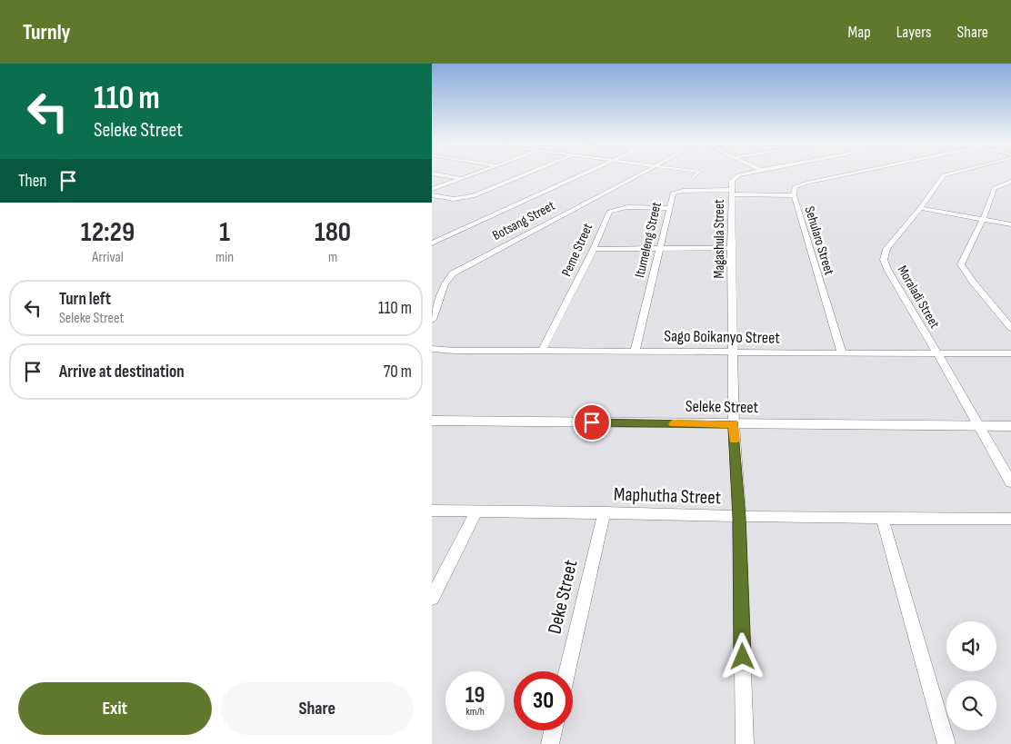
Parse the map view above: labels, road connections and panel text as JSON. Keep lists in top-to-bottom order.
{
  "streets": {
    "street": [
      "Botsang Street",
      "Magashula Street",
      "Itumeleng Street",
      "Sehularo Street",
      "Peme Street",
      "Moraladi Street",
      "Sago Boikanyo Street",
      "Seleke Street",
      "Maphutha Street",
      "Deke Street"
    ]
  },
  "crossings": [
    ["Magashula Street", "Itumeleng Street"],
    ["Magashula Street", "Sago Boikanyo Street"],
    ["Magashula Street", "Seleke Street"],
    ["Magashula Street", "Maphutha Street"],
    ["Itumeleng Street", "Peme Street"],
    ["Itumeleng Street", "Sago Boikanyo Street"],
    ["Sehularo Street", "Sago Boikanyo Street"],
    ["Peme Street", "Sago Boikanyo Street"],
    ["Moraladi Street", "Sago Boikanyo Street"],
    ["Moraladi Street", "Seleke Street"],
    ["Maphutha Street", "Deke Street"]
  ],
  "page": {
    "header": "Turnly",
    "nav": ["Map", "Layers", "Share"],
    "turn": ["110 m", "Seleke Street"],
    "then": "Then",
    "eta": [
      "12:29",
      "Arrival",
      "1",
      "min",
      "180",
      "m"
    ],
    "list": [
      {
        "name": "Turn left",
        "note": "Seleke Street",
        "value": "110 m"
      },
      {
        "name": "Arrive at destination",
        "value": "70 m"
      }
    ],
    "speed": "19 km/h",
    "limit": "30",
    "buttons": ["Exit", "Share"]
  }
}
